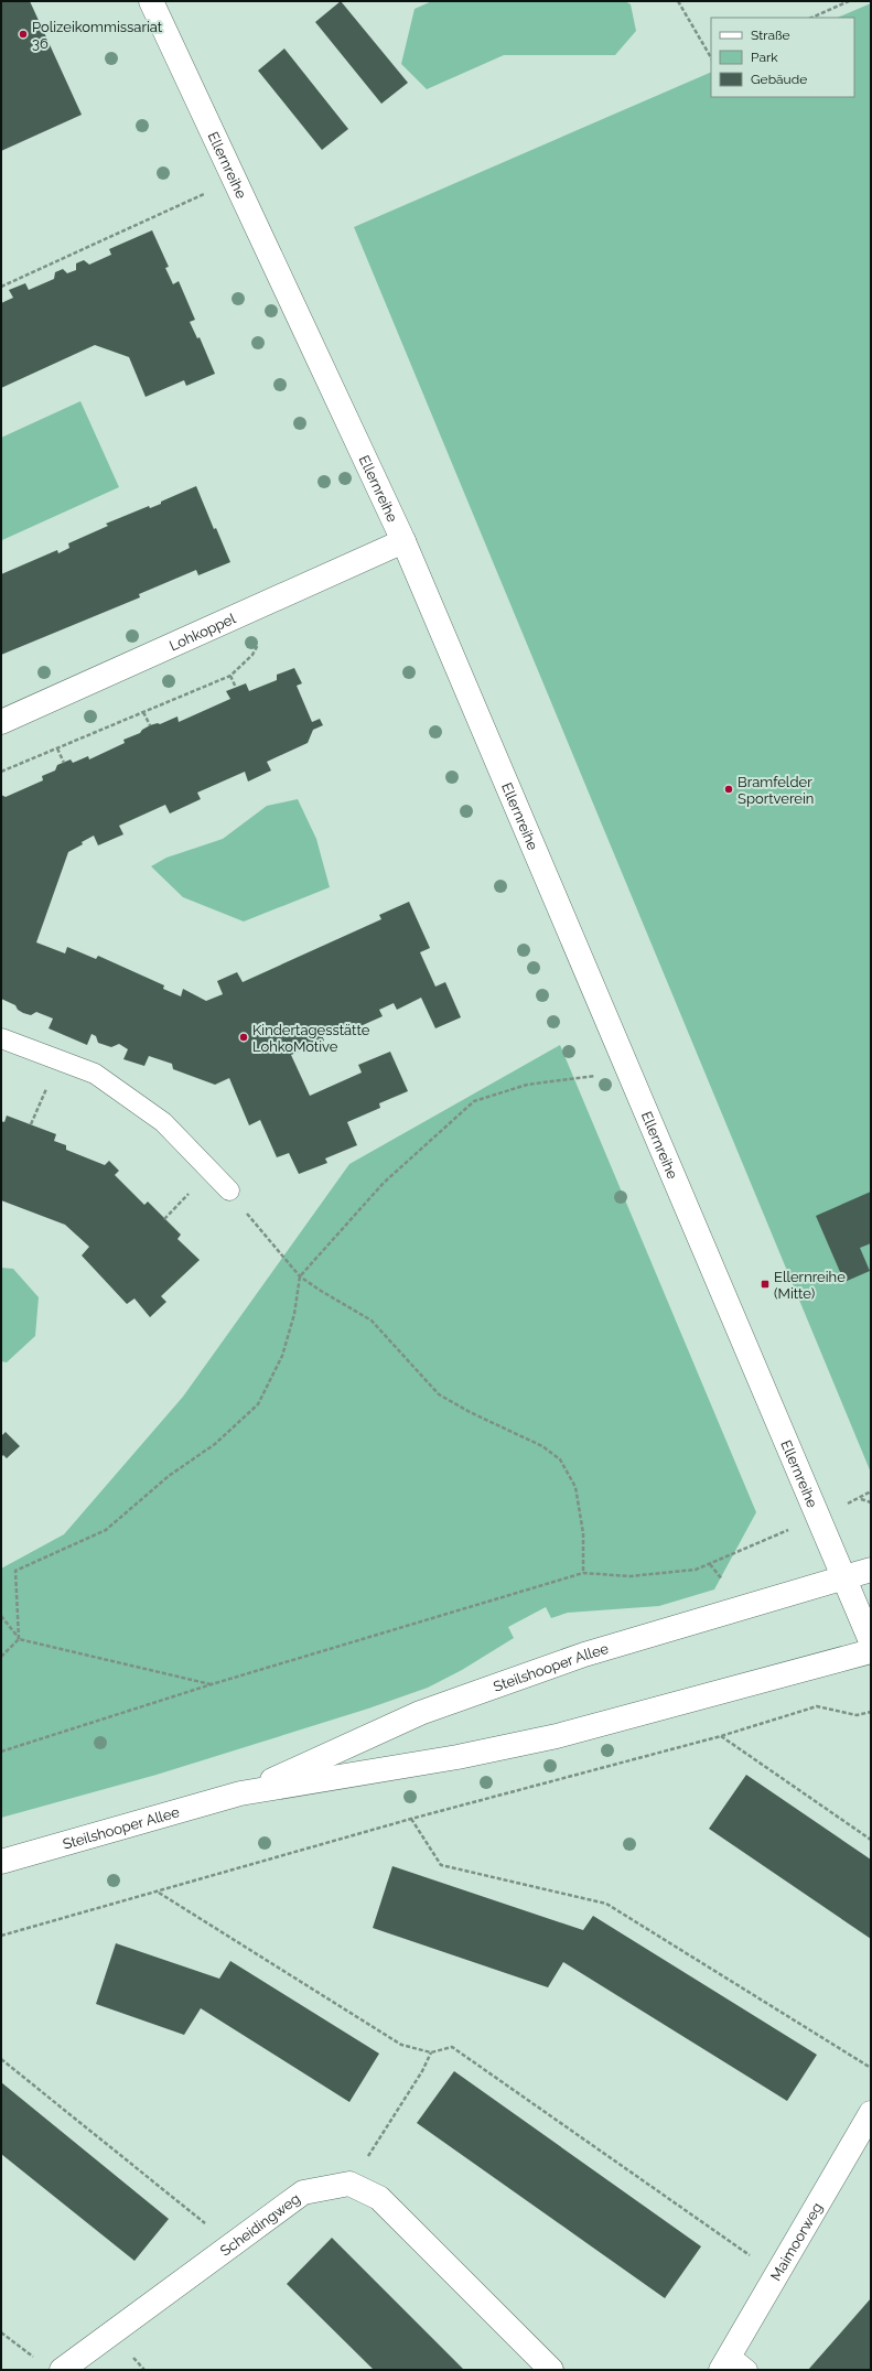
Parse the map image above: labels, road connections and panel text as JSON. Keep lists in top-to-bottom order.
{
  "streets": {
    "street": [
      "Ellernreihe",
      "Lohkoppel",
      "Steilshooper Allee",
      "Scheidingweg",
      "Maimoorweg"
    ]
  },
  "crossings": [
    ["Ellernreihe", "Lohkoppel"],
    ["Ellernreihe", "Steilshooper Allee"]
  ],
  "places": {
    "other": ["Polizeikommissariat 36", "Bramfelder Sportverein", "Kindertagesstätte LohkoMotive"],
    "transit": ["Ellernreihe (Mitte)"]
  },
  "legend": ["Straße", "Park", "Gebäude"]
}
